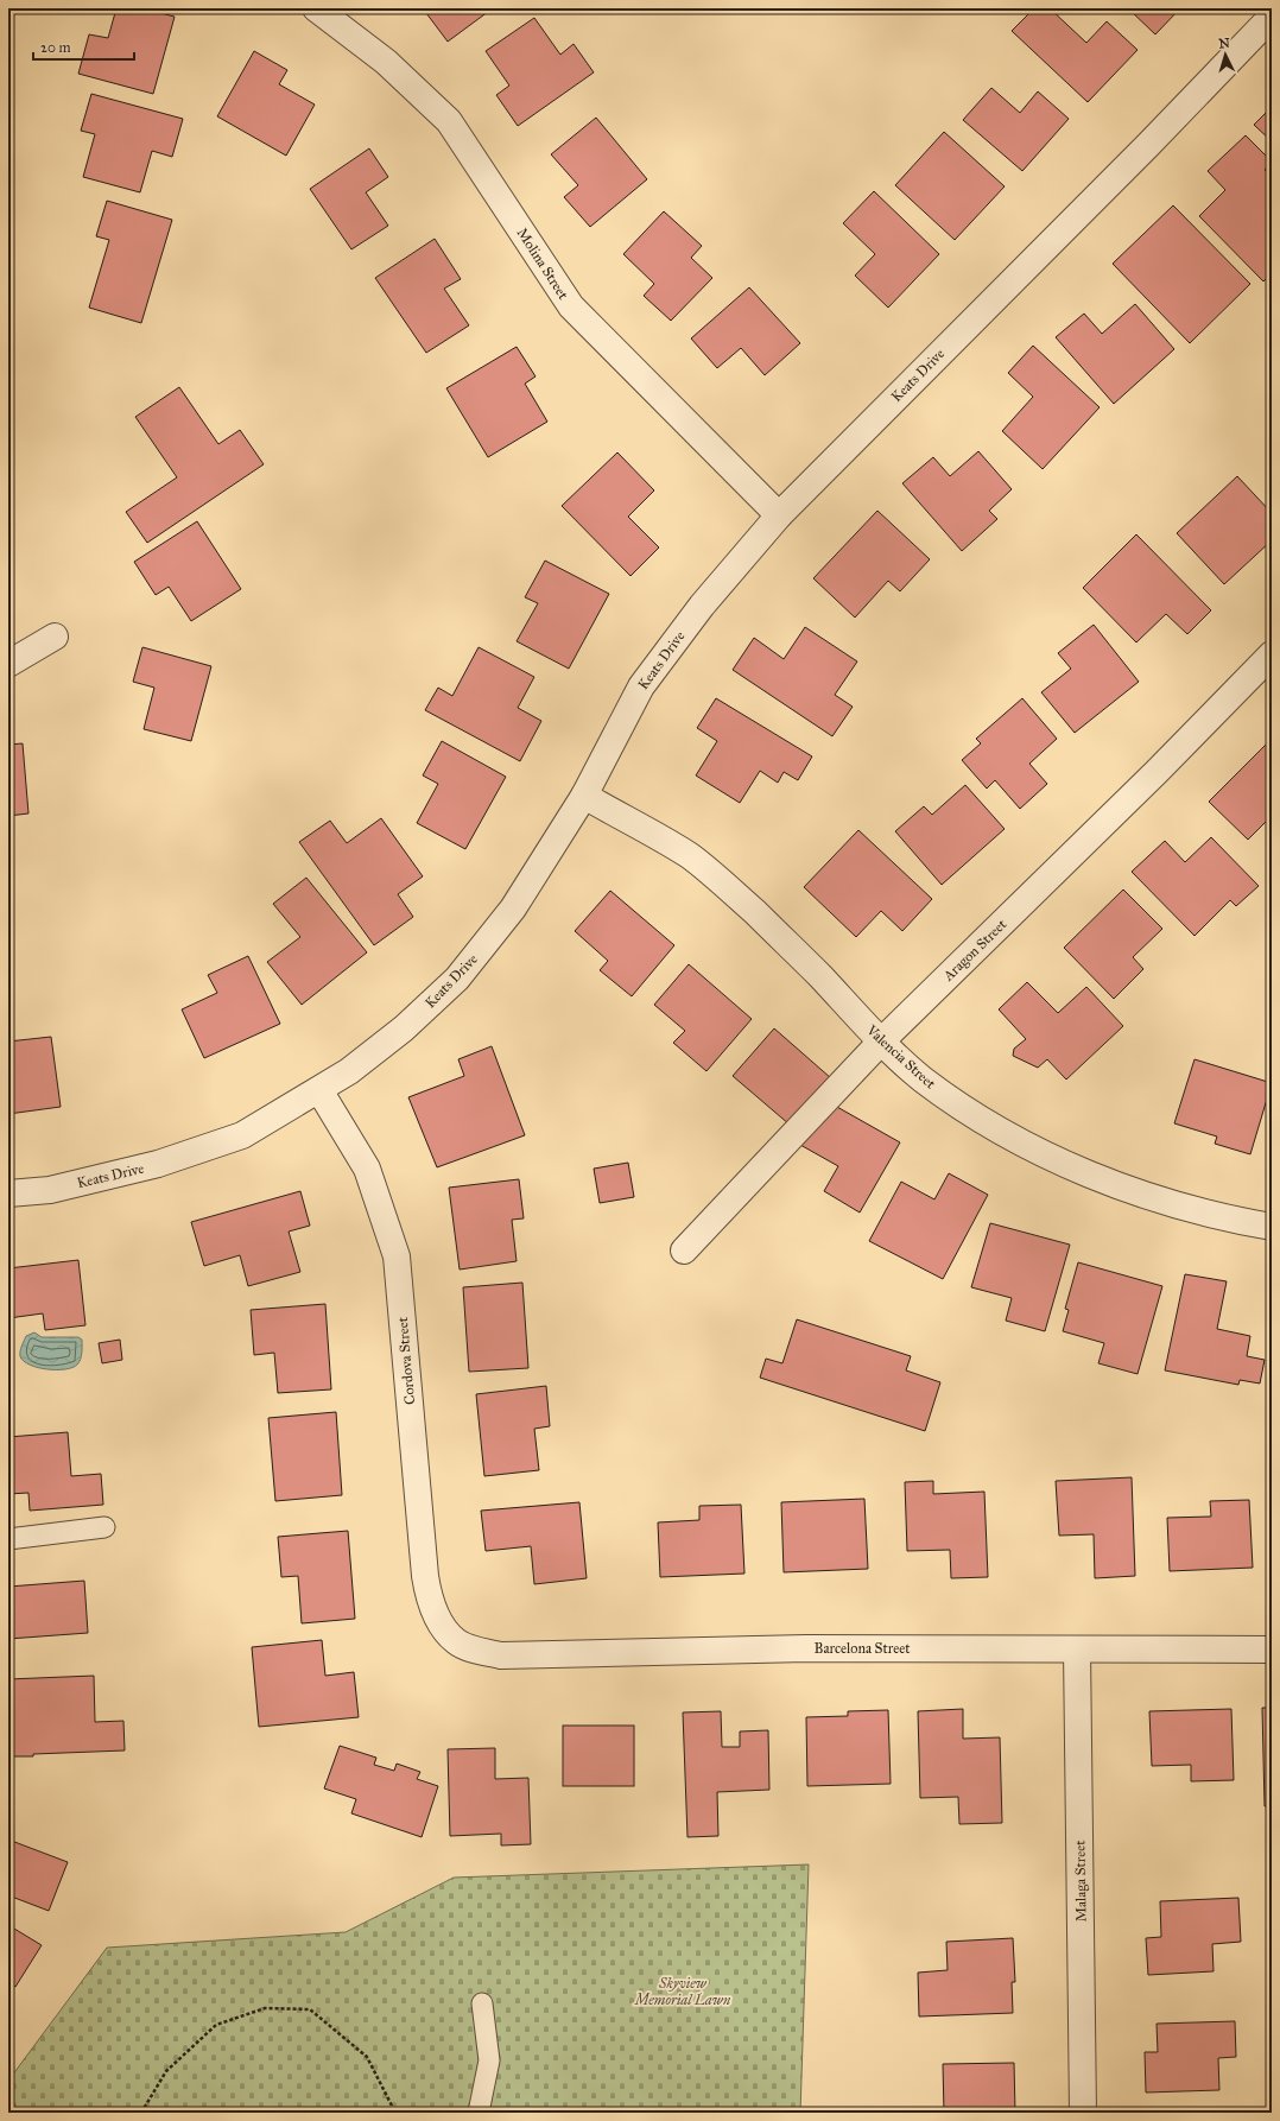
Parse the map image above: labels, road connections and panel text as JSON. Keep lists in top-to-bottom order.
{
  "streets": {
    "street": [
      "Molina Street",
      "Keats Drive",
      "Aragon Street",
      "Valencia Street",
      "Cordova Street",
      "Barcelona Street",
      "Malaga Street"
    ]
  },
  "crossings": [
    ["Molina Street", "Keats Drive"],
    ["Keats Drive", "Valencia Street"],
    ["Keats Drive", "Cordova Street"],
    ["Aragon Street", "Valencia Street"],
    ["Cordova Street", "Barcelona Street"],
    ["Barcelona Street", "Malaga Street"]
  ],
  "parks": ["Skyview Memorial Lawn"],
  "scale_bar": "20 m",
  "north": "top"
}
